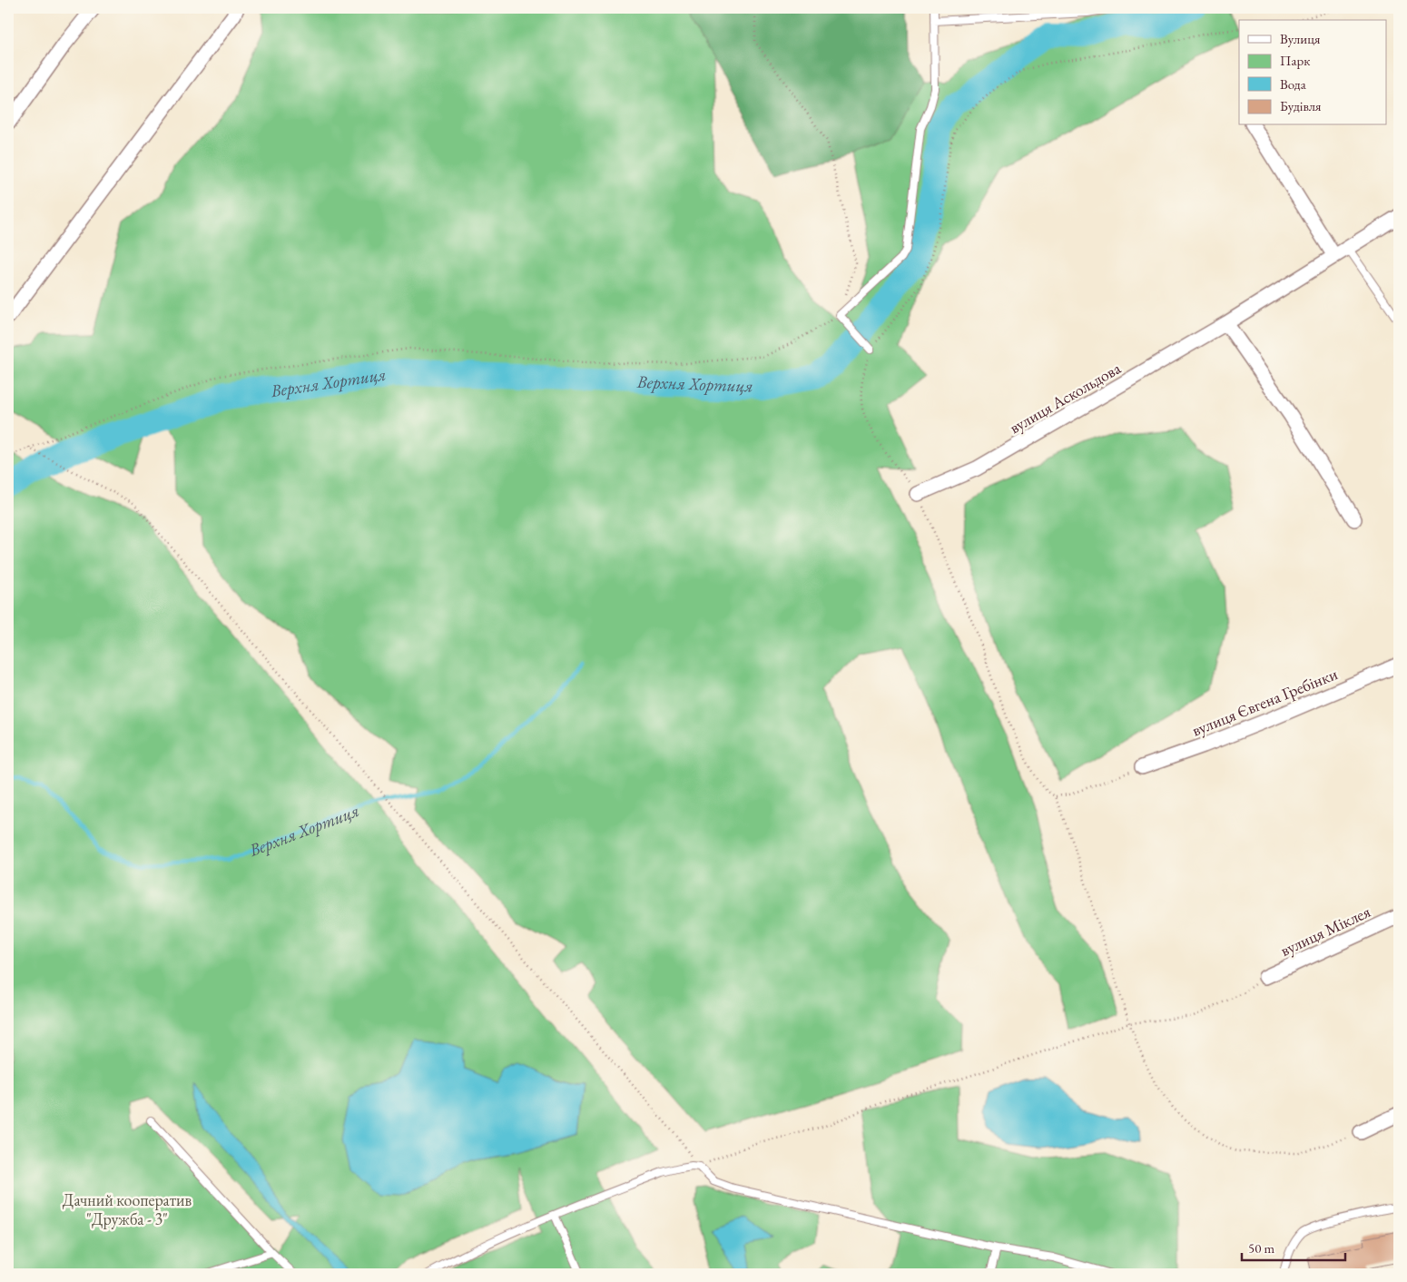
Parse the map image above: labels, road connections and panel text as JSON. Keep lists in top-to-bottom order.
{
  "streets": {
    "street": ["вулиця Аскольдова", "вулиця Євгена Гребінки", "вулиця Міклея"]
  },
  "water": ["Верхня Хортиця"],
  "parks": ["Дачний кооператив \"Дружба - 3\""],
  "legend": [
    "Вулиця",
    "Парк",
    "Вода",
    "Будівля"
  ],
  "scale_bar": "50 m"
}
